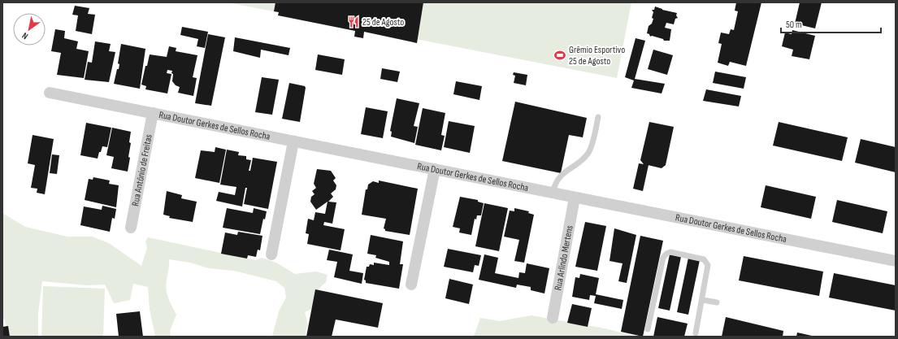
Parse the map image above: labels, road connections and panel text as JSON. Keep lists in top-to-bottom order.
{
  "streets": {
    "street": ["Rua Doutor Gerkes de Sellos Rocha", "Rua Antônio de Freitas", "Rua Arlindo Mertens"]
  },
  "crossings": [
    ["Rua Doutor Gerkes de Sellos Rocha", "Rua Antônio de Freitas"],
    ["Rua Doutor Gerkes de Sellos Rocha", "Rua Arlindo Mertens"]
  ],
  "places": {
    "restaurant": ["25 de Agosto"],
    "sports": ["Grêmio Esportivo 25 de Agosto"]
  },
  "scale_bar": "50 m",
  "north": "bottom left"
}
